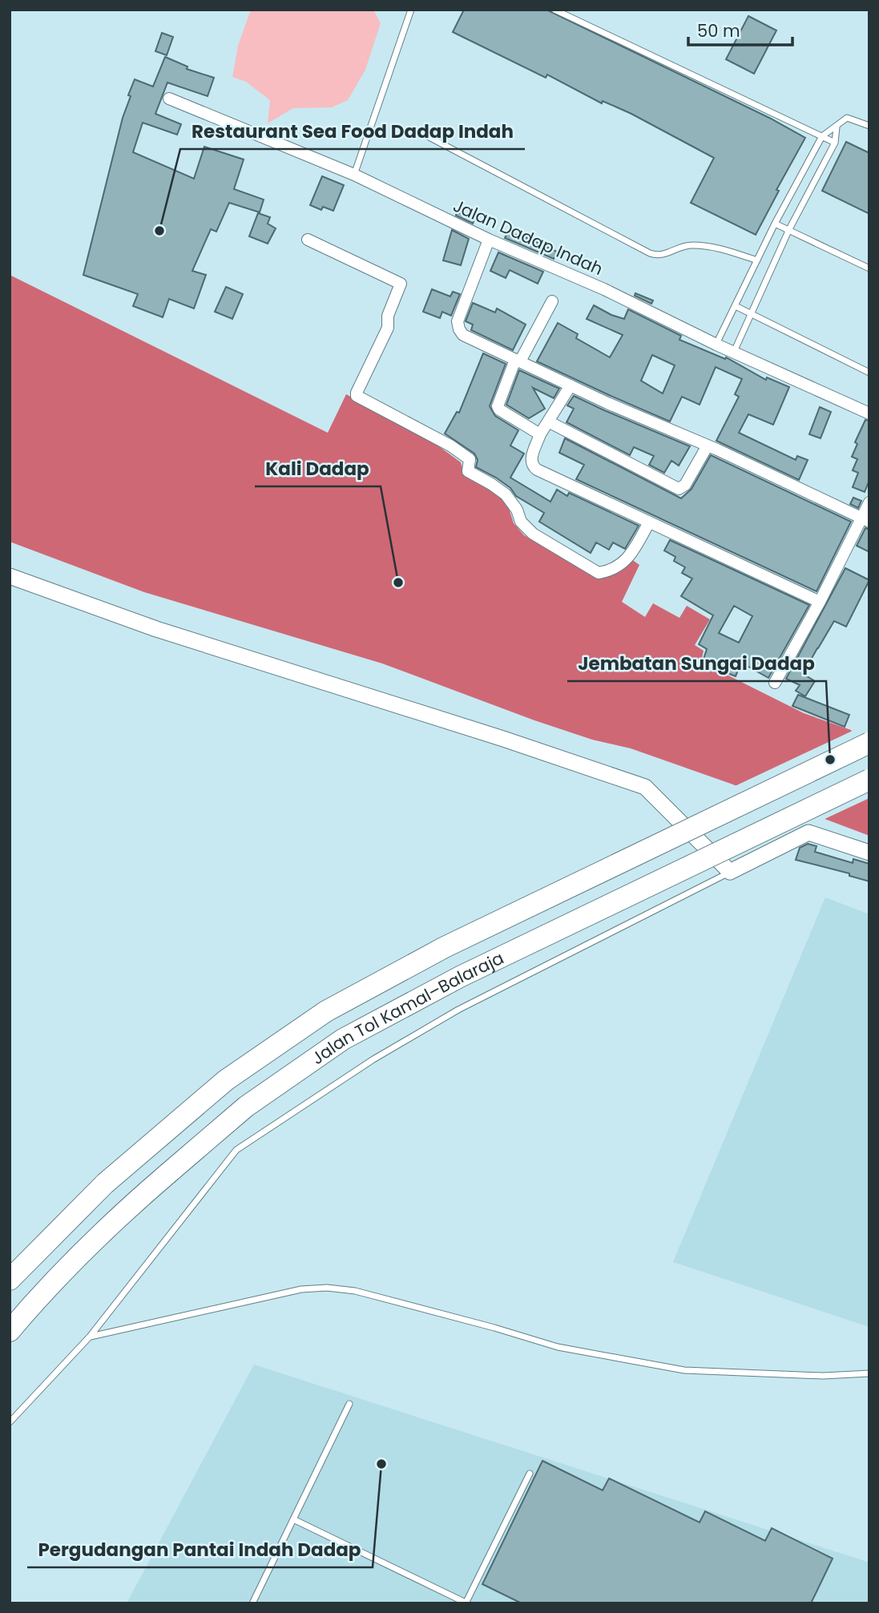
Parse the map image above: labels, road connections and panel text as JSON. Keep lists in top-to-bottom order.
{
  "streets": {
    "highway": ["Jalan Tol Kamal–Balaraja"],
    "street": ["Jalan Dadap Indah"]
  },
  "places": [
    "Restaurant Sea Food Dadap Indah",
    "Kali Dadap",
    "Jembatan Sungai Dadap",
    "Pergudangan Pantai Indah Dadap"
  ],
  "scale_bar": "50 m"
}
